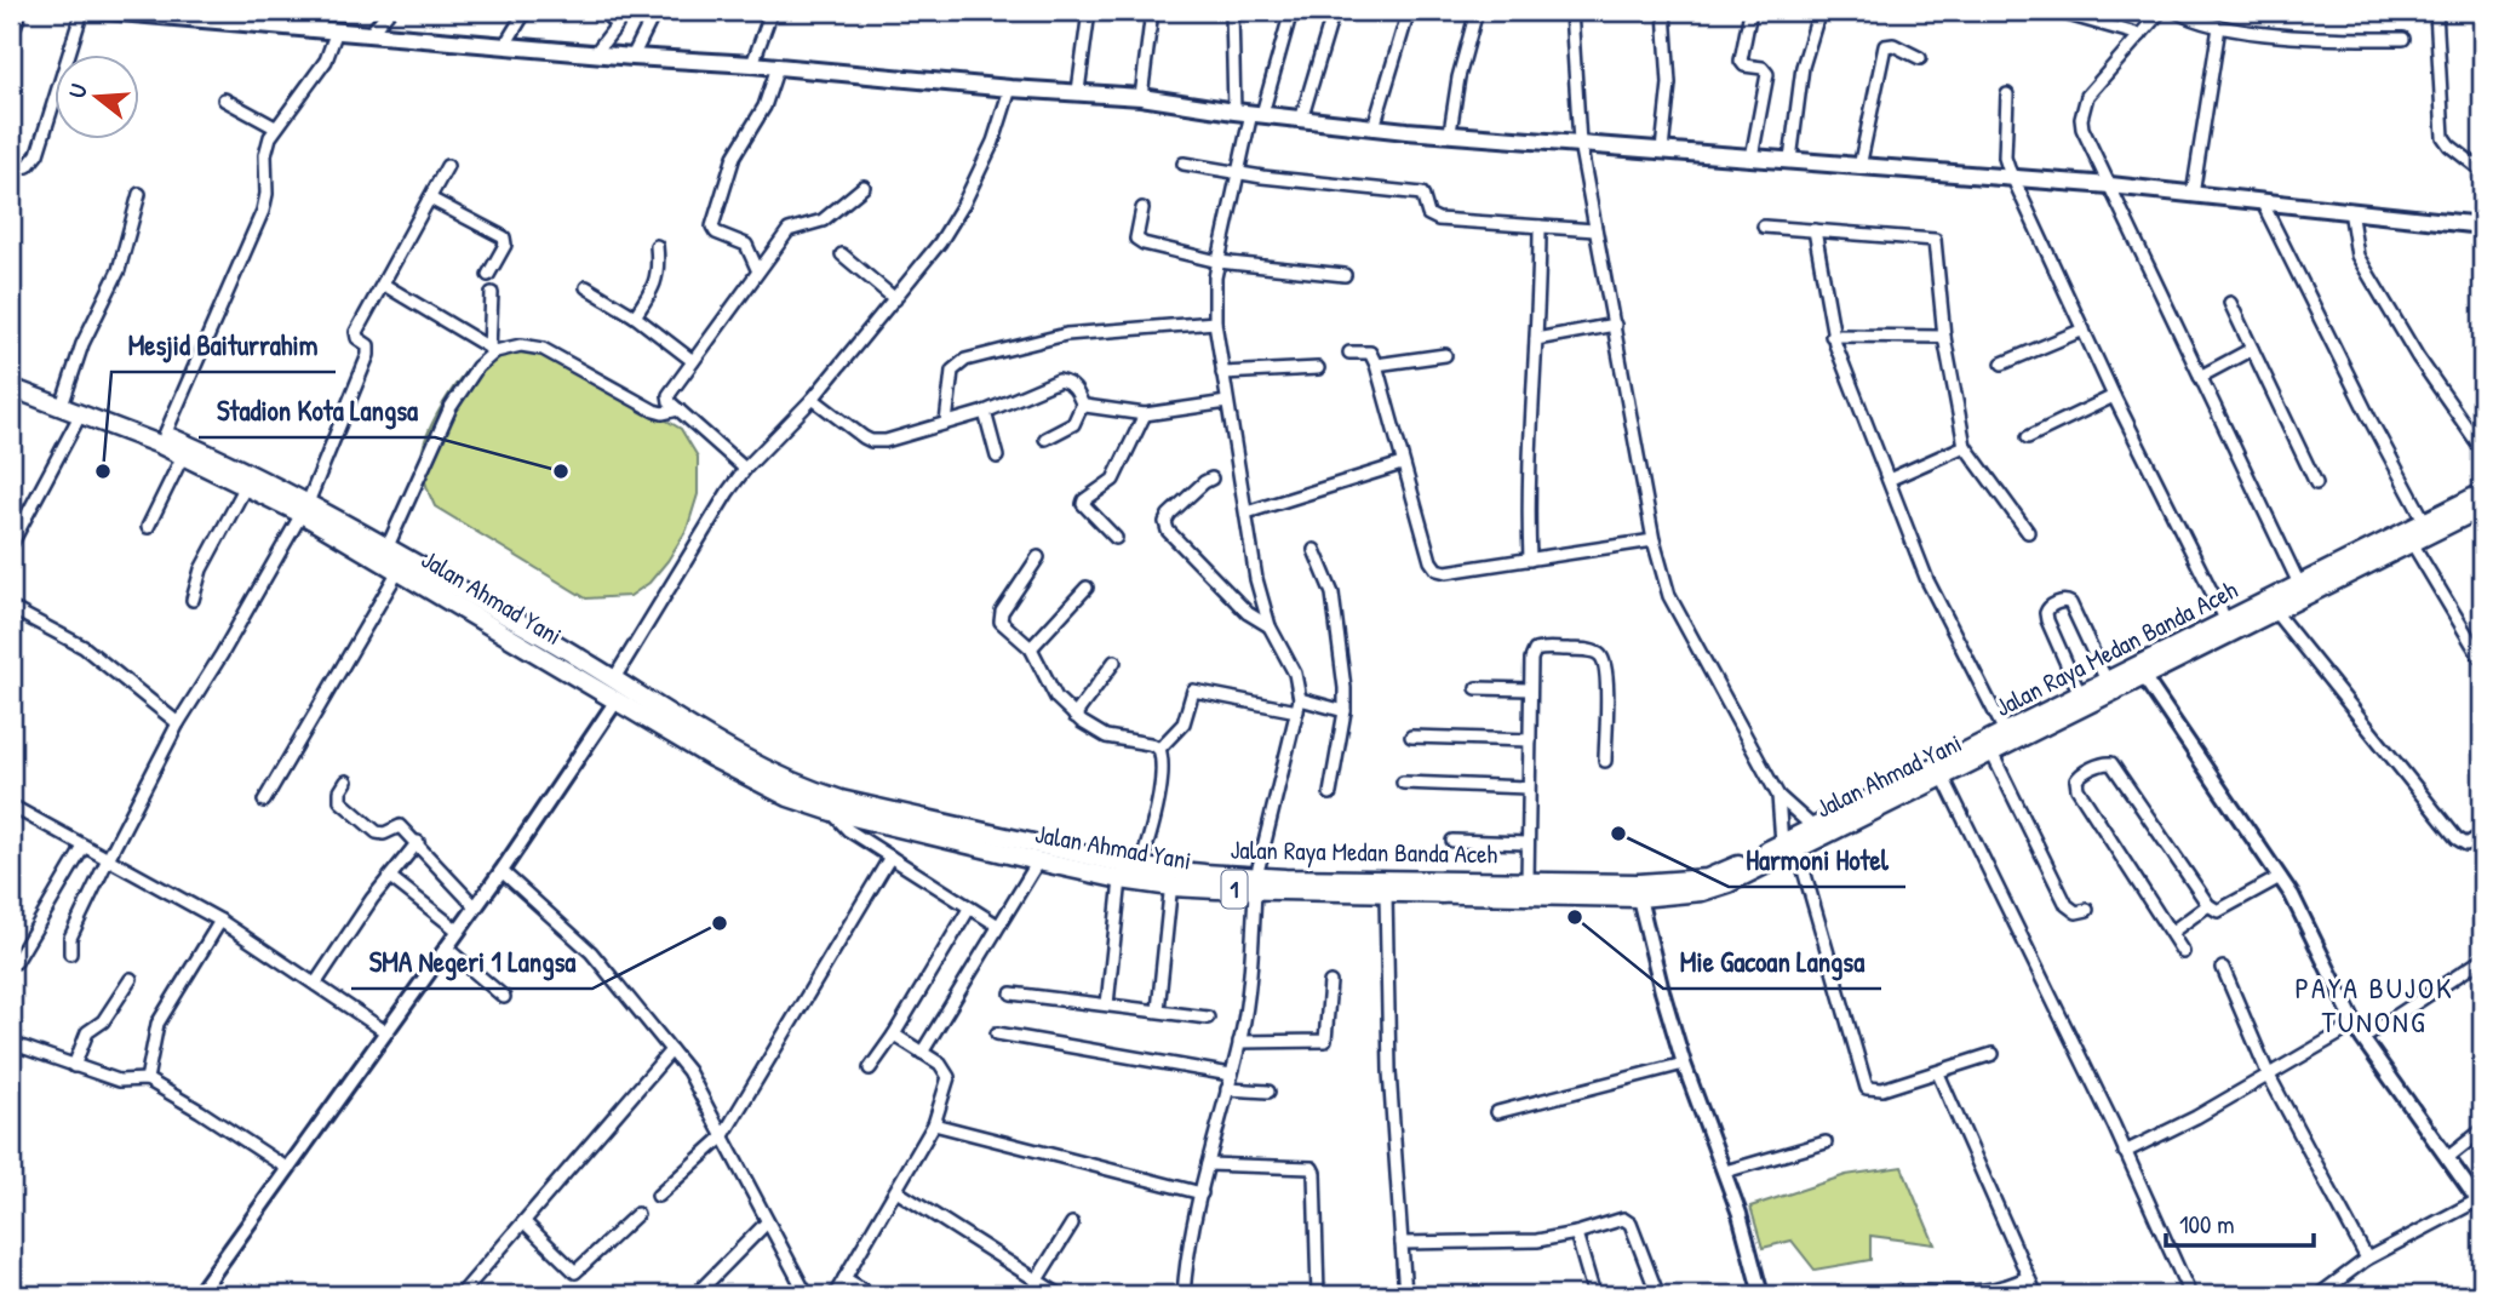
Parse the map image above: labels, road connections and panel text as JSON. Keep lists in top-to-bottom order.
{
  "streets": {
    "main road": ["Jalan Ahmad Yani", "Jalan Raya Medan Banda Aceh", "1"]
  },
  "crossings": [
    ["Jalan Ahmad Yani", "Jalan Raya Medan Banda Aceh"],
    ["Jalan Ahmad Yani", "1"]
  ],
  "districts": ["PAYA BUJOK TUNONG"],
  "places": [
    "Mesjid Baiturrahim",
    "Stadion Kota Langsa",
    "Harmoni Hotel",
    "Mie Gacoan Langsa",
    "SMA Negeri 1 Langsa"
  ],
  "scale_bar": "100 m",
  "north": "left"
}
